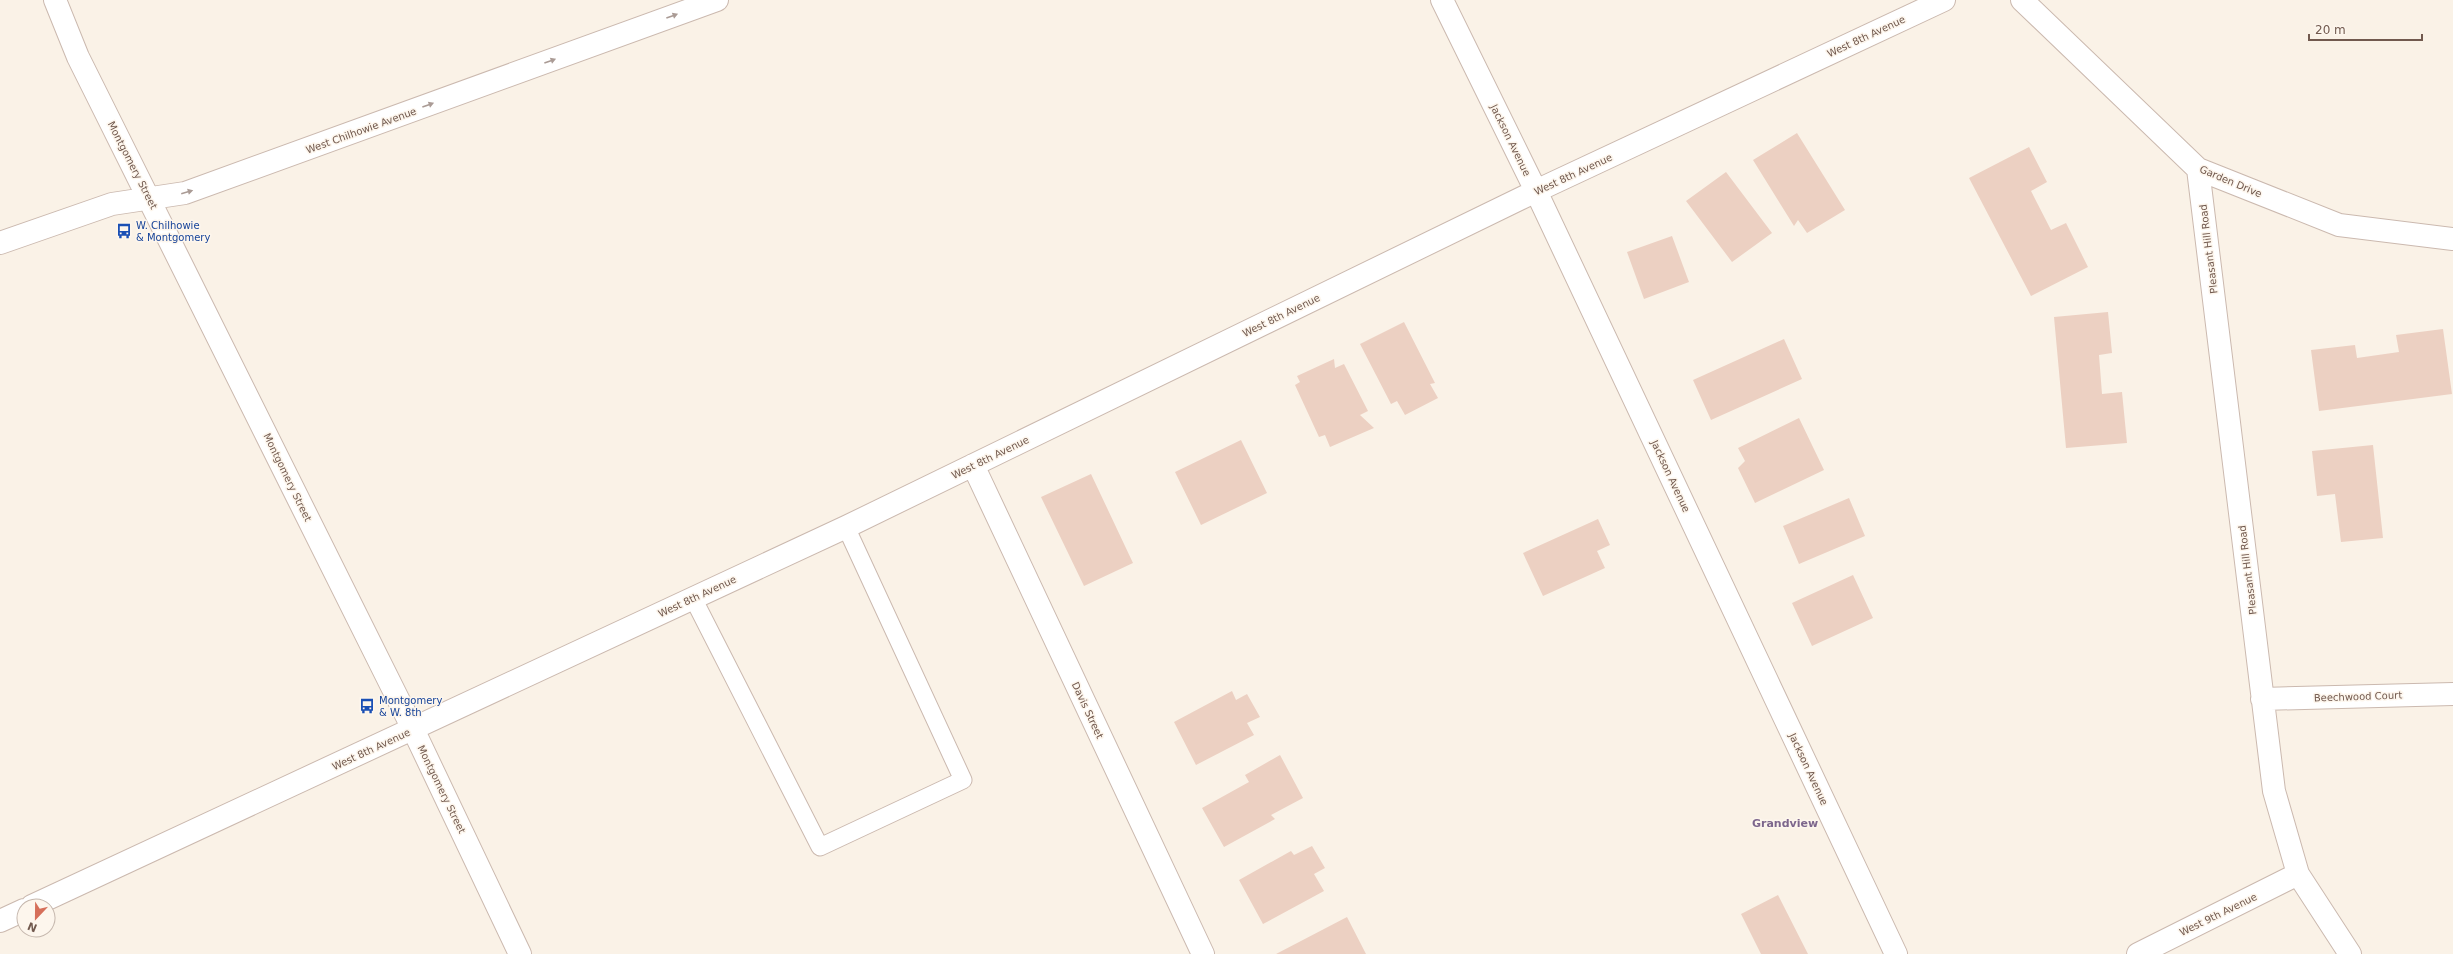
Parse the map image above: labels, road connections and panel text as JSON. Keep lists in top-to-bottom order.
{
  "streets": {
    "street": [
      "West 8th Avenue",
      "West Chilhowie Avenue",
      "Jackson Avenue",
      "Montgomery Street",
      "Garden Drive",
      "Pleasant Hill Road",
      "Beechwood Court",
      "Davis Street",
      "West 9th Avenue"
    ]
  },
  "crossings": [
    ["West 8th Avenue", "Jackson Avenue"],
    ["West 8th Avenue", "Montgomery Street"],
    ["West 8th Avenue", "Davis Street"],
    ["West Chilhowie Avenue", "Montgomery Street"],
    ["Garden Drive", "Pleasant Hill Road"],
    ["Pleasant Hill Road", "Beechwood Court"],
    ["Pleasant Hill Road", "West 9th Avenue"]
  ],
  "one_way": ["West Chilhowie Avenue"],
  "districts": ["Grandview"],
  "places": {
    "bus stop": ["W. Chilhowie & Montgomery", "Montgomery & W. 8th"]
  },
  "scale_bar": "20 m",
  "north": "bottom"
}
